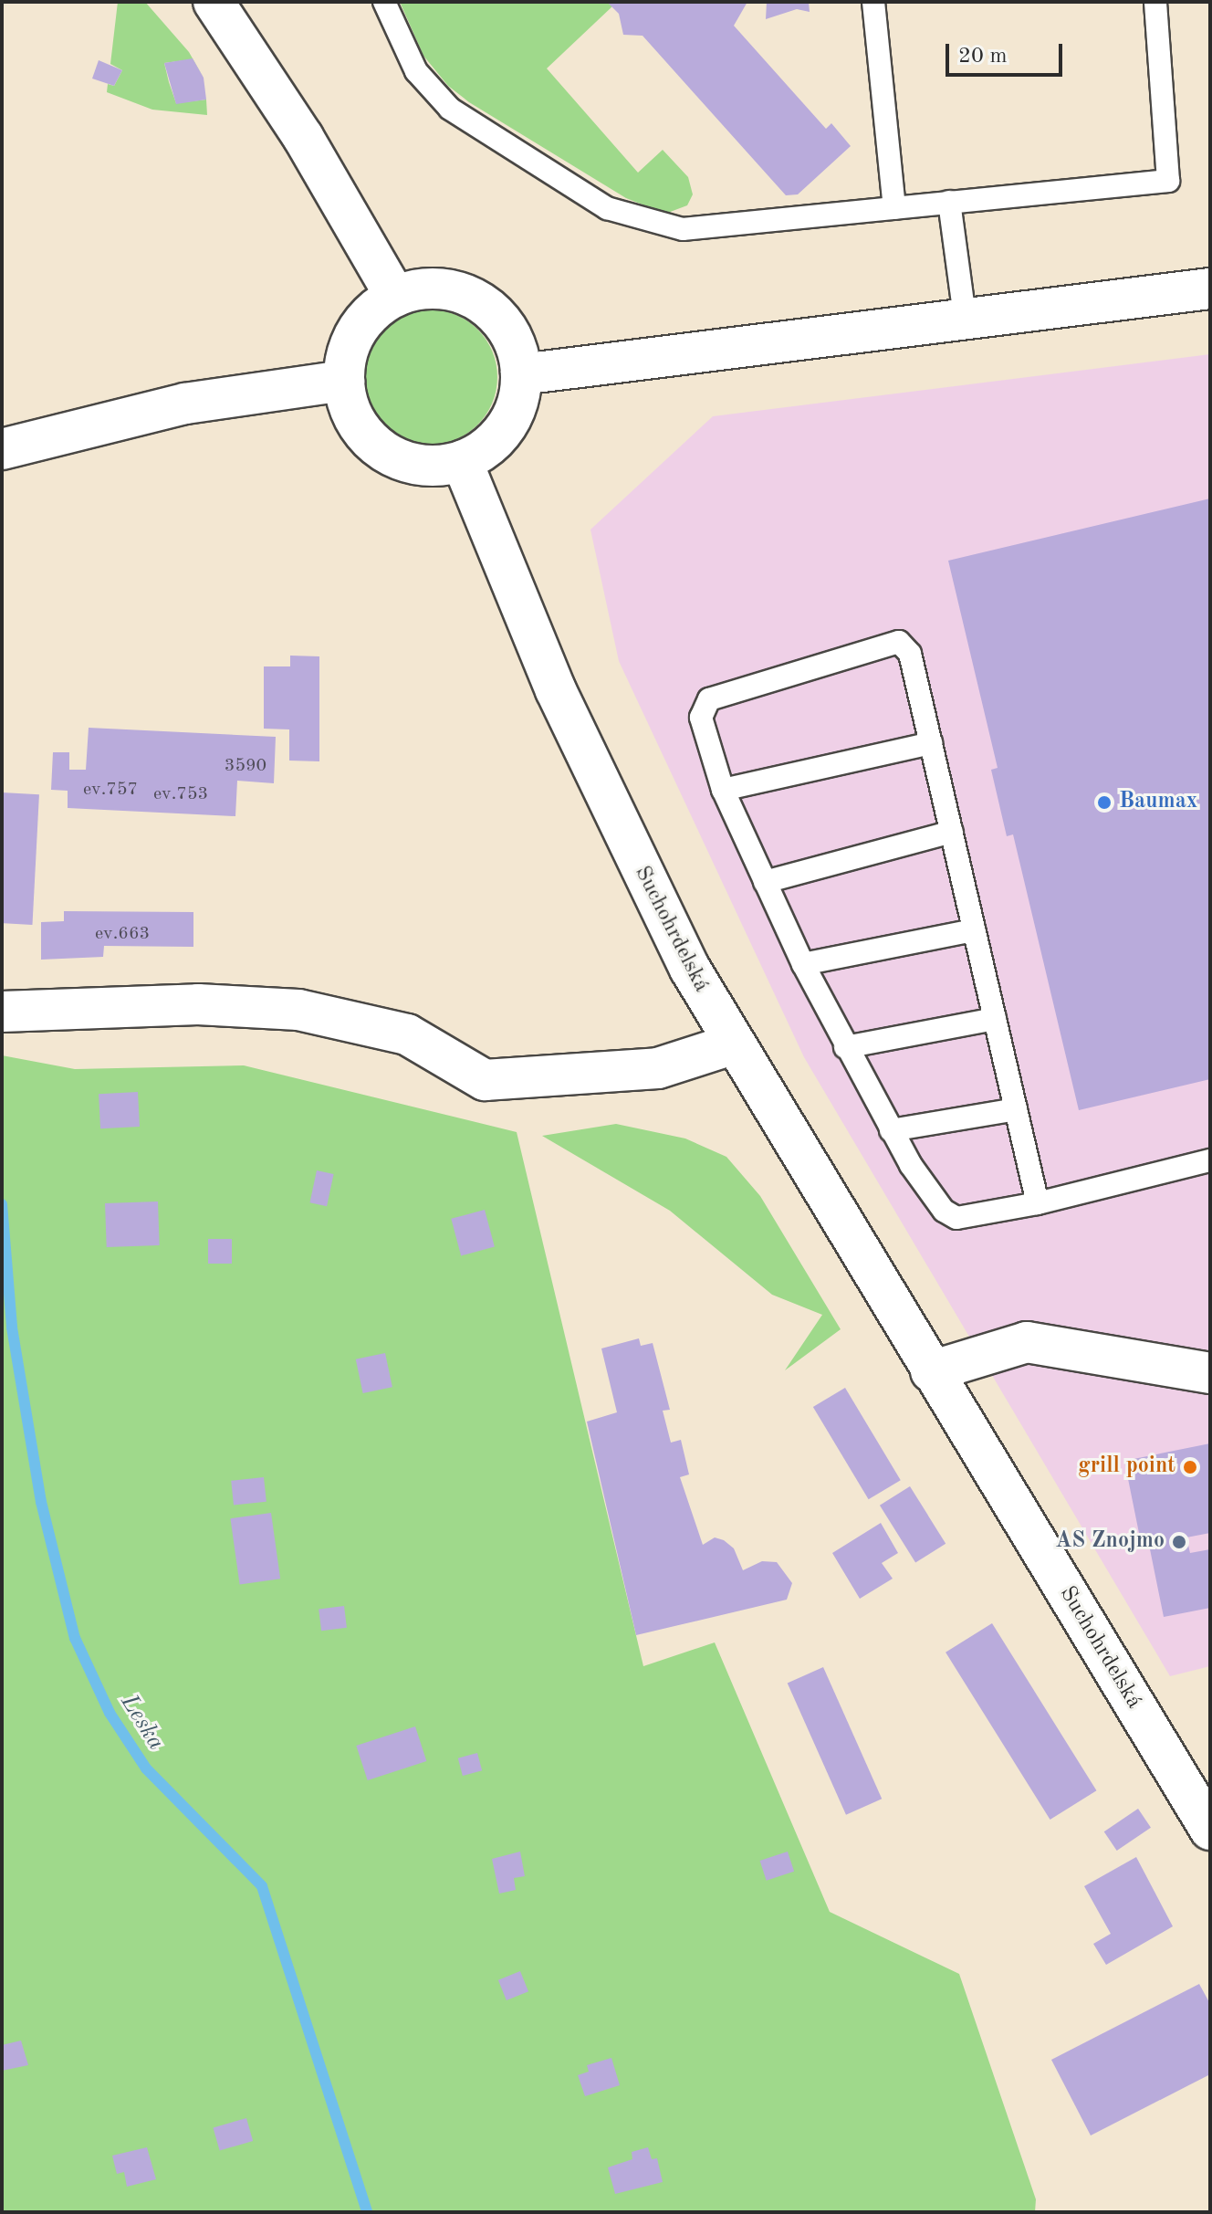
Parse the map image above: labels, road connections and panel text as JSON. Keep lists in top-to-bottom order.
{
  "streets": {
    "main road": ["Suchohrdelská"]
  },
  "water": ["Leska"],
  "places": ["Baumax", "grill point", "AS Znojmo"],
  "house_numbers": [
    "3590",
    "ev.757",
    "ev.753",
    "ev.663"
  ],
  "scale_bar": "20 m"
}
